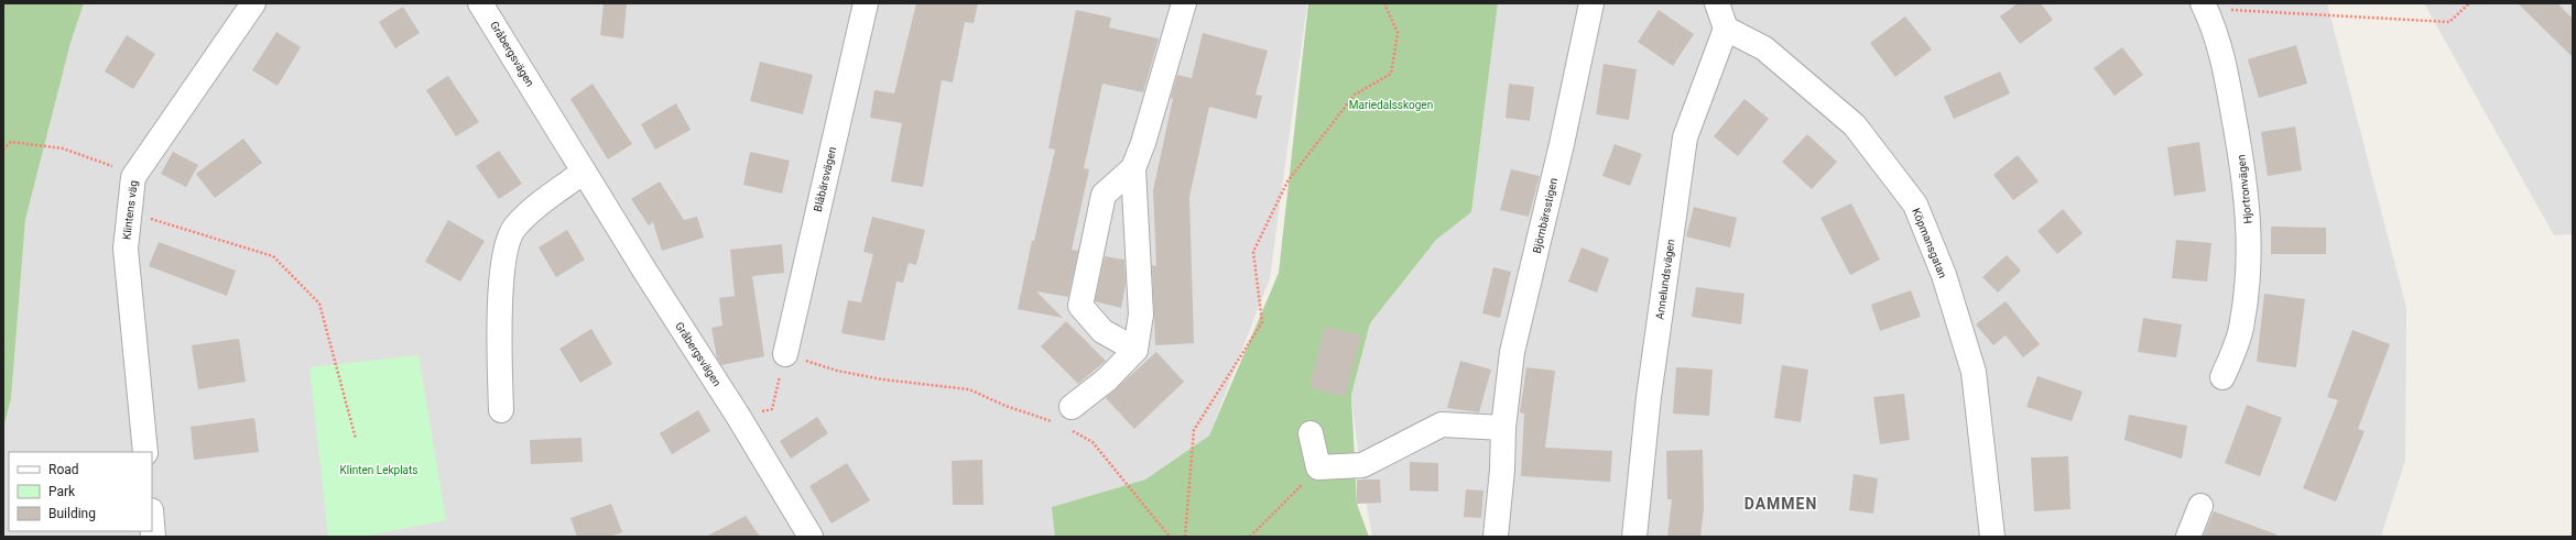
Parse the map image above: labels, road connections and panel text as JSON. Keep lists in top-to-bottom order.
{
  "streets": {
    "street": [
      "Gråbergsvägen",
      "Blåbärsvägen",
      "Hjortronvägen",
      "Klintens väg",
      "Björnbärsstigen",
      "Köpmansgatan",
      "Annelundsvägen"
    ]
  },
  "crossings": [
    ["Köpmansgatan", "Annelundsvägen"]
  ],
  "districts": ["DAMMEN"],
  "parks": ["Mariedalsskogen", "Klinten Lekplats"],
  "legend": ["Road", "Park", "Building"]
}
